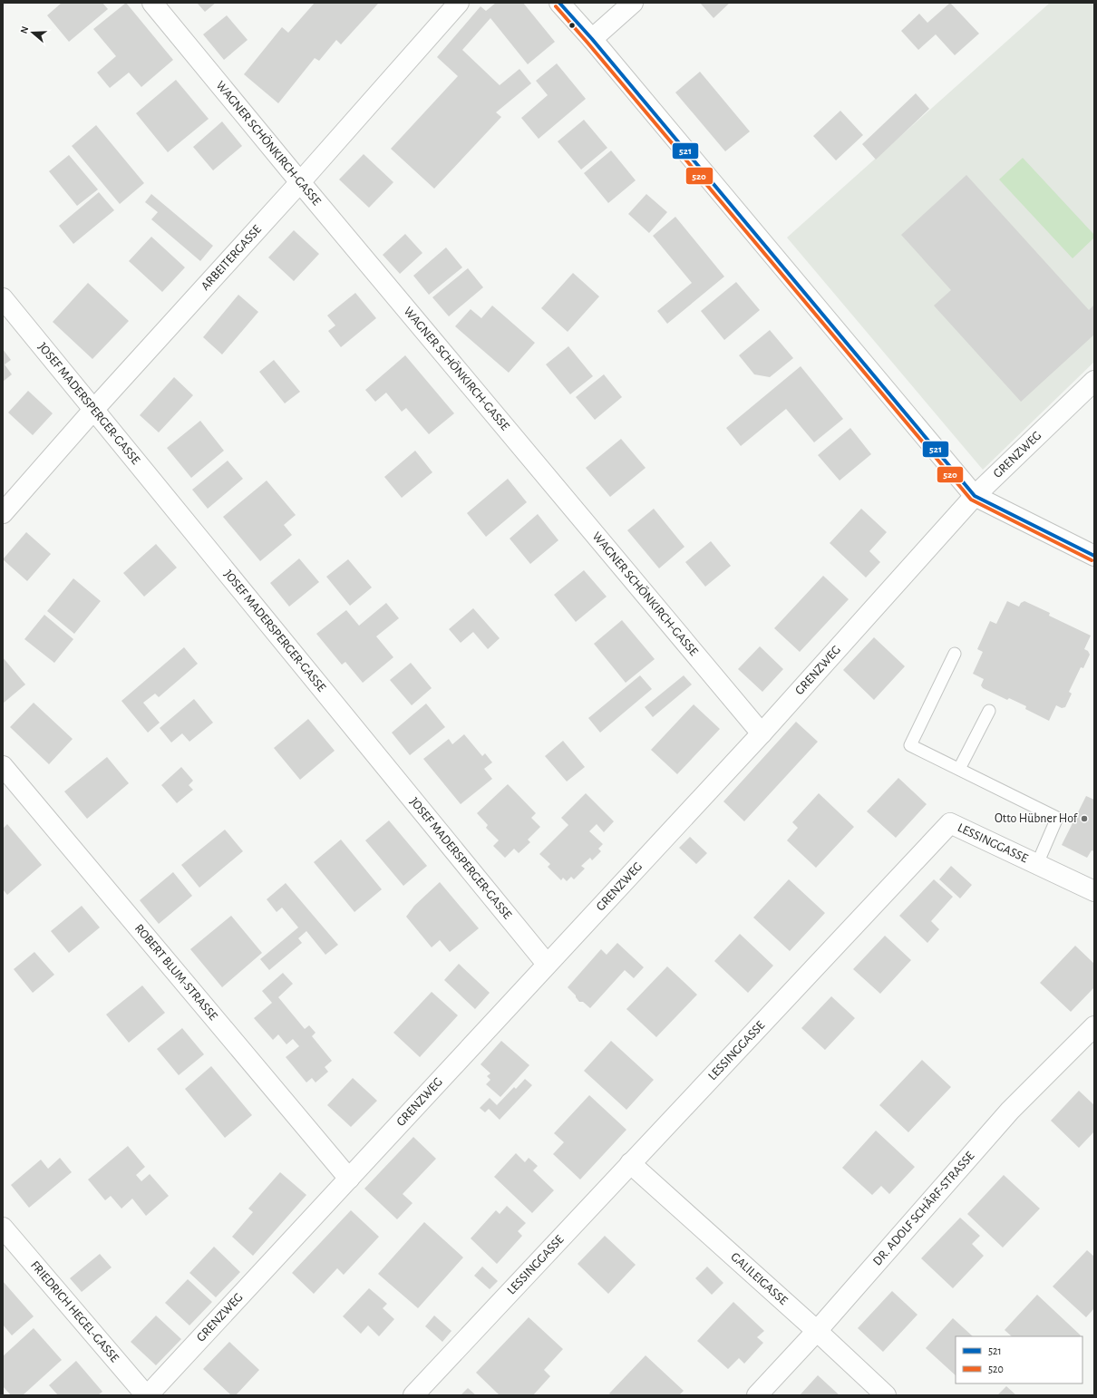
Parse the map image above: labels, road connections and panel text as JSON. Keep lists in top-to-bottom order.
{
  "streets": {
    "street": [
      "WAGNER SCHÖNKIRCH-GASSE",
      "ARBEITERGASSE",
      "JOSEF MADERSPERGER-GASSE",
      "GRENZWEG",
      "LESSINGGASSE",
      "ROBERT BLUM-STRASSE",
      "DR. ADOLF SCHÄRF-STRASSE",
      "GALILEIGASSE",
      "FRIEDRICH HEGEL-GASSE"
    ]
  },
  "crossings": [
    ["WAGNER SCHÖNKIRCH-GASSE", "ARBEITERGASSE"],
    ["WAGNER SCHÖNKIRCH-GASSE", "GRENZWEG"],
    ["ARBEITERGASSE", "JOSEF MADERSPERGER-GASSE"],
    ["JOSEF MADERSPERGER-GASSE", "GRENZWEG"],
    ["GRENZWEG", "ROBERT BLUM-STRASSE"],
    ["GRENZWEG", "FRIEDRICH HEGEL-GASSE"],
    ["LESSINGGASSE", "GALILEIGASSE"],
    ["DR. ADOLF SCHÄRF-STRASSE", "GALILEIGASSE"]
  ],
  "places": ["Otto Hübner Hof"],
  "lines": ["transit line 521", "transit line 520"],
  "legend": ["521", "520"],
  "north": "left"
}
